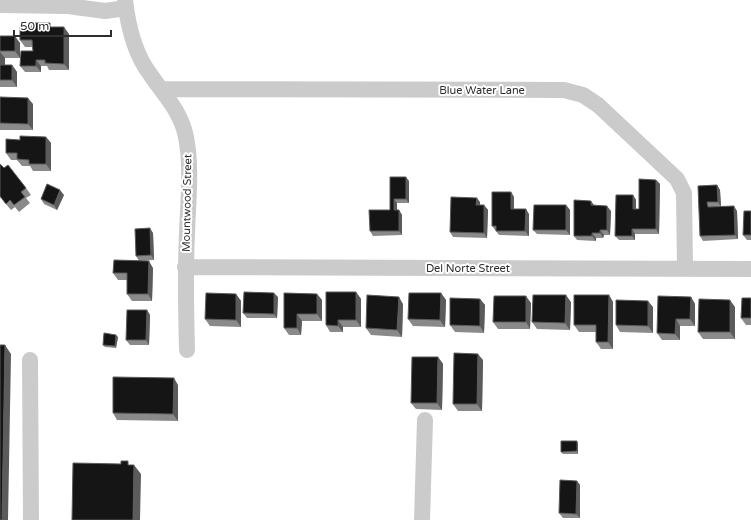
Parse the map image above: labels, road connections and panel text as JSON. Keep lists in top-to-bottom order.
{
  "streets": {
    "street": ["Blue Water Lane", "Mountwood Street", "Del Norte Street"]
  },
  "crossings": [
    ["Blue Water Lane", "Mountwood Street"],
    ["Blue Water Lane", "Del Norte Street"],
    ["Mountwood Street", "Del Norte Street"]
  ],
  "scale_bar": "50 m"
}
